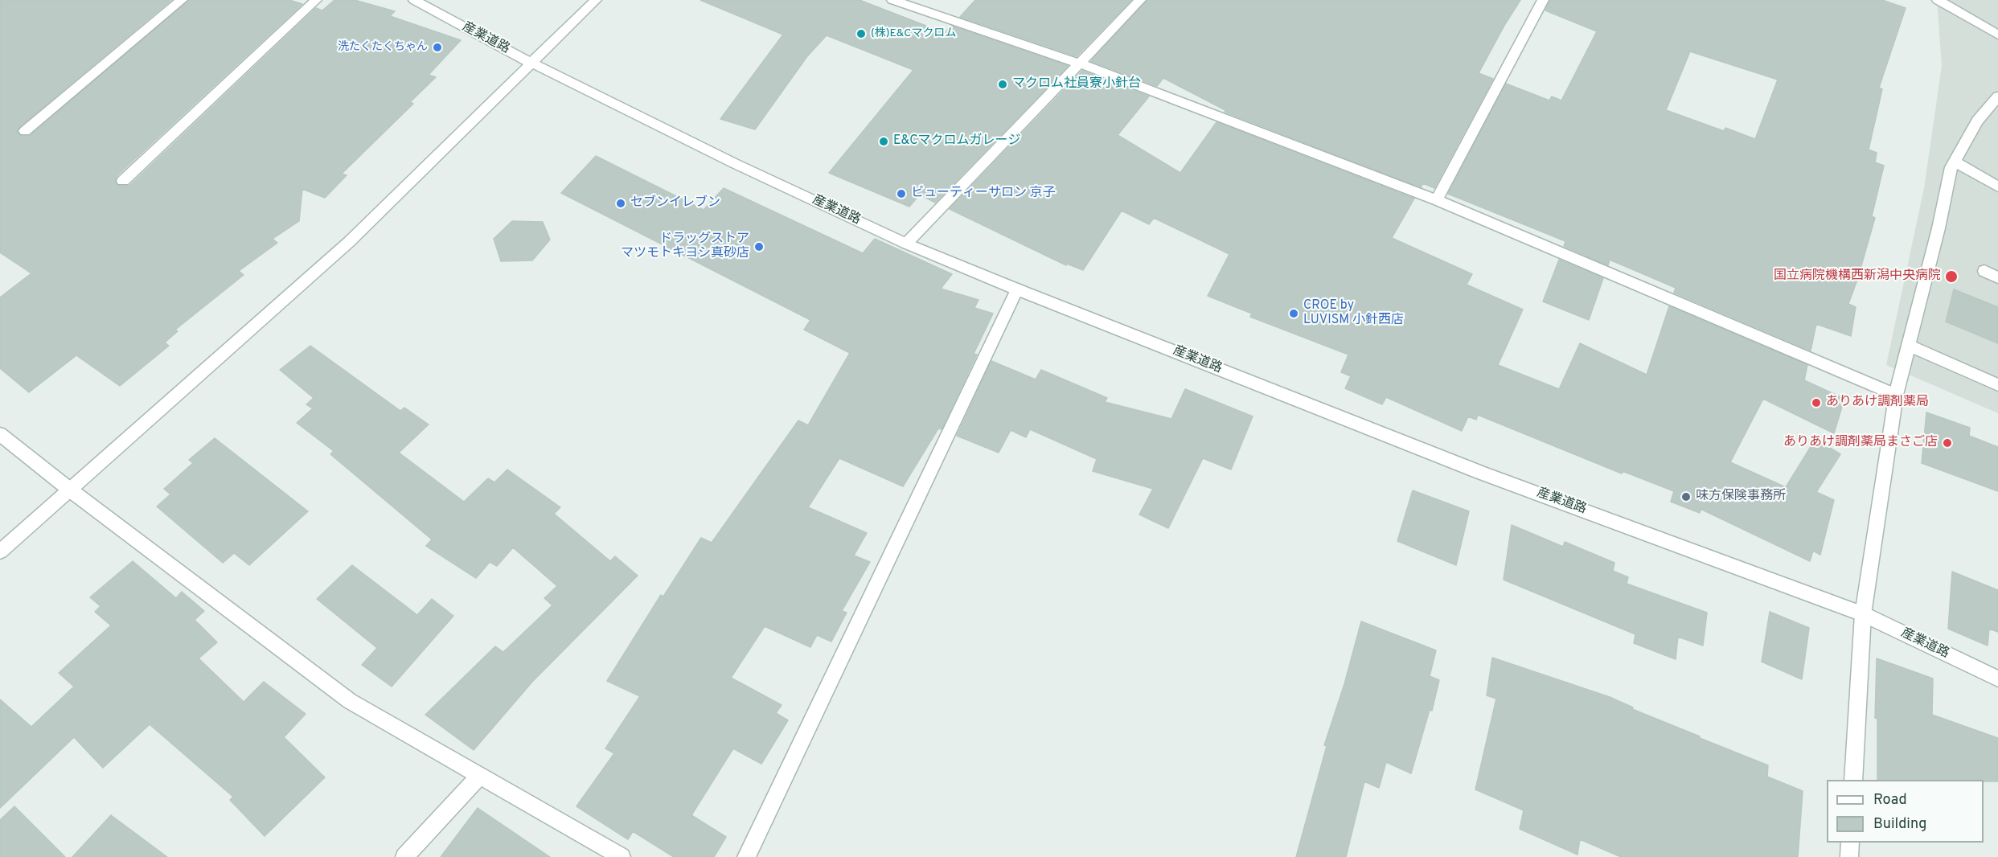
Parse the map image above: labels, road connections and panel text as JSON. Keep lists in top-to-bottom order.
{
  "streets": {
    "street": ["産業道路"]
  },
  "places": [
    "(株)E&Cマクロム",
    "洗たくたくちゃん",
    "マクロム社員寮小針台",
    "E&Cマクロムガレージ",
    "ビューティーサロン 京子",
    "セブンイレブン",
    "ドラッグストア マツモトキヨシ真砂店",
    "国立病院機構西新潟中央病院",
    "CROE by LUVISM 小針西店",
    "ありあけ調剤薬局",
    "ありあけ調剤薬局まさご店",
    "味方保険事務所"
  ],
  "legend": ["Road", "Building"]
}
